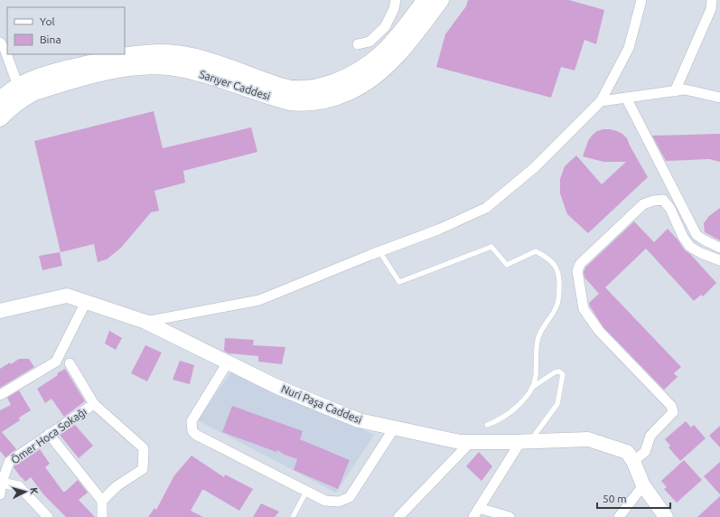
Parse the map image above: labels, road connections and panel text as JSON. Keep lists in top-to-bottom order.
{
  "streets": {
    "main road": ["Sarıyer Caddesi"],
    "street": ["Nuri Paşa Caddesi", "Ömer Hoca Sokağı"]
  },
  "legend": ["Yol", "Bina"],
  "scale_bar": "50 m",
  "north": "right"
}
